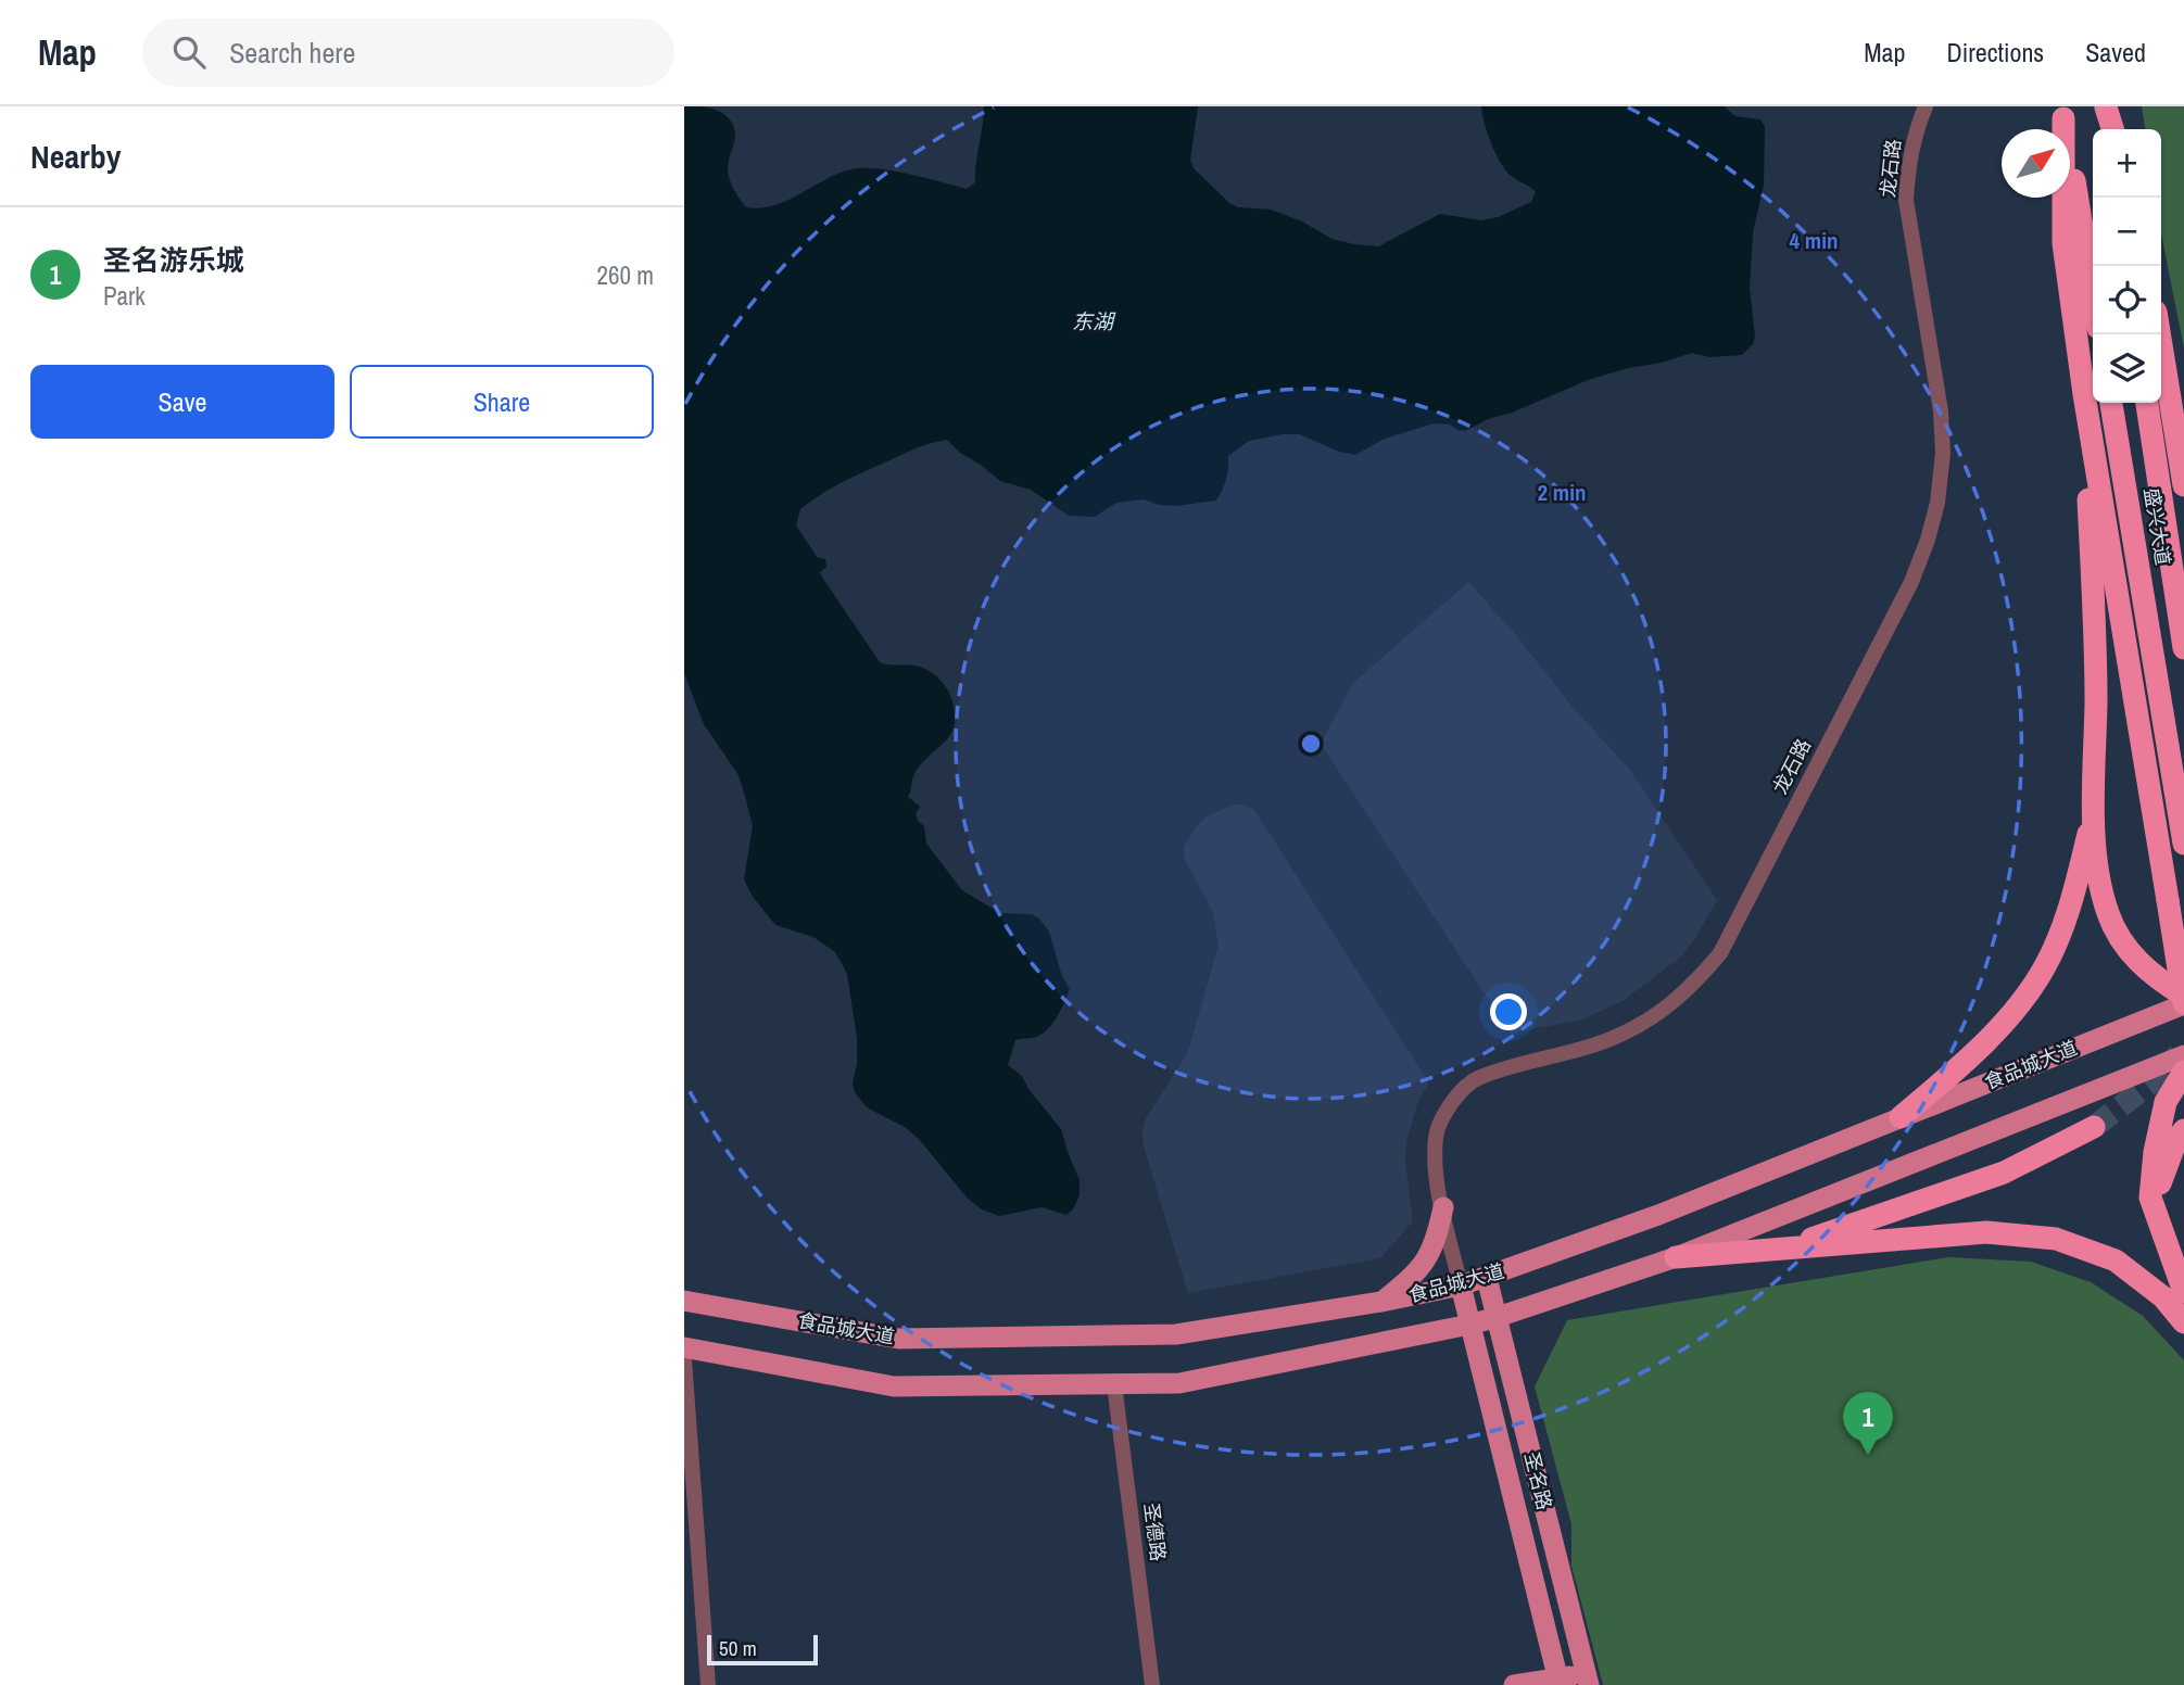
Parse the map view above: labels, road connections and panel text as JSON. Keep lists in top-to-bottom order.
{
  "streets": {
    "highway": ["盛兴大道"],
    "main road": ["食品城大道", "圣名路"],
    "street": ["龙石路", "圣德路"]
  },
  "crossings": [
    ["龙石路", "食品城大道"],
    ["龙石路", "圣名路"],
    ["食品城大道", "圣名路"]
  ],
  "water": ["东湖"],
  "scale_bar": "50 m",
  "north": "top right",
  "page": {
    "header": "Map",
    "search": "Search here",
    "nav": ["Map", "Directions", "Saved"],
    "heading": "Nearby",
    "map_buttons": ["+", "−"],
    "list": [
      {
        "mark": "1",
        "name": "圣名游乐城",
        "note": "Park",
        "value": "260 m"
      }
    ],
    "buttons": ["Save", "Share"],
    "pins": "1",
    "scale": "50 m"
  },
  "rings": ["4 min", "2 min"]
}
